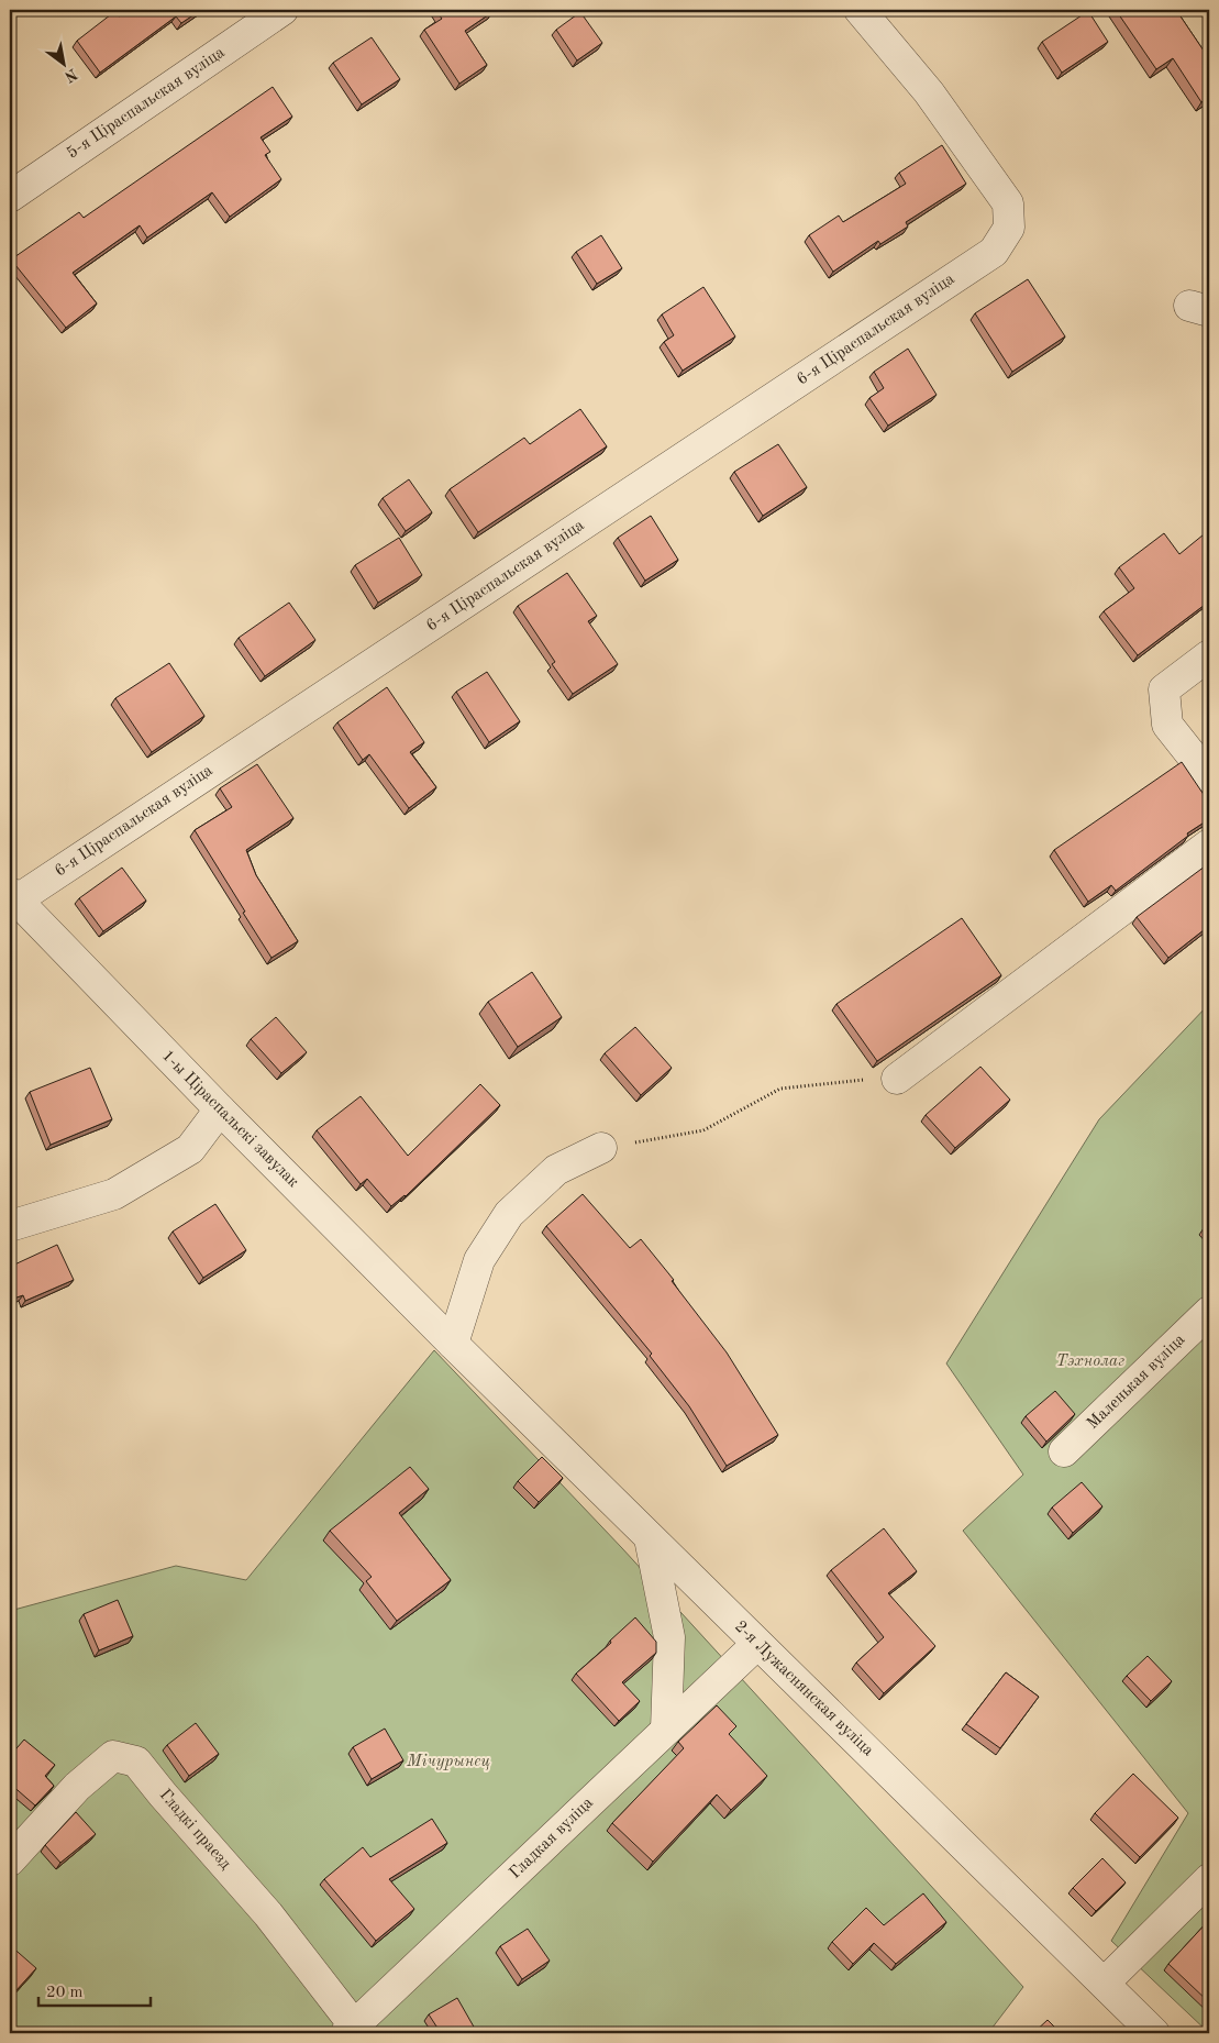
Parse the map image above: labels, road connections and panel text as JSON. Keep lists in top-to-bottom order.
{
  "streets": {
    "street": [
      "5-я Ціраспальская вуліца",
      "6-я Ціраспальская вуліца",
      "1-ы Ціраспальскі завулак",
      "Маленькая вуліца",
      "2-я Лужаснянская вуліца",
      "Гладкі праезд",
      "Гладкая вуліца"
    ]
  },
  "crossings": [
    ["6-я Ціраспальская вуліца", "1-ы Ціраспальскі завулак"],
    ["1-ы Ціраспальскі завулак", "2-я Лужаснянская вуліца"],
    ["2-я Лужаснянская вуліца", "Гладкая вуліца"],
    ["Гладкі праезд", "Гладкая вуліца"]
  ],
  "parks": ["Тэхнолаг", "Мічурынец"],
  "scale_bar": "20 m",
  "north": "bottom right"
}
